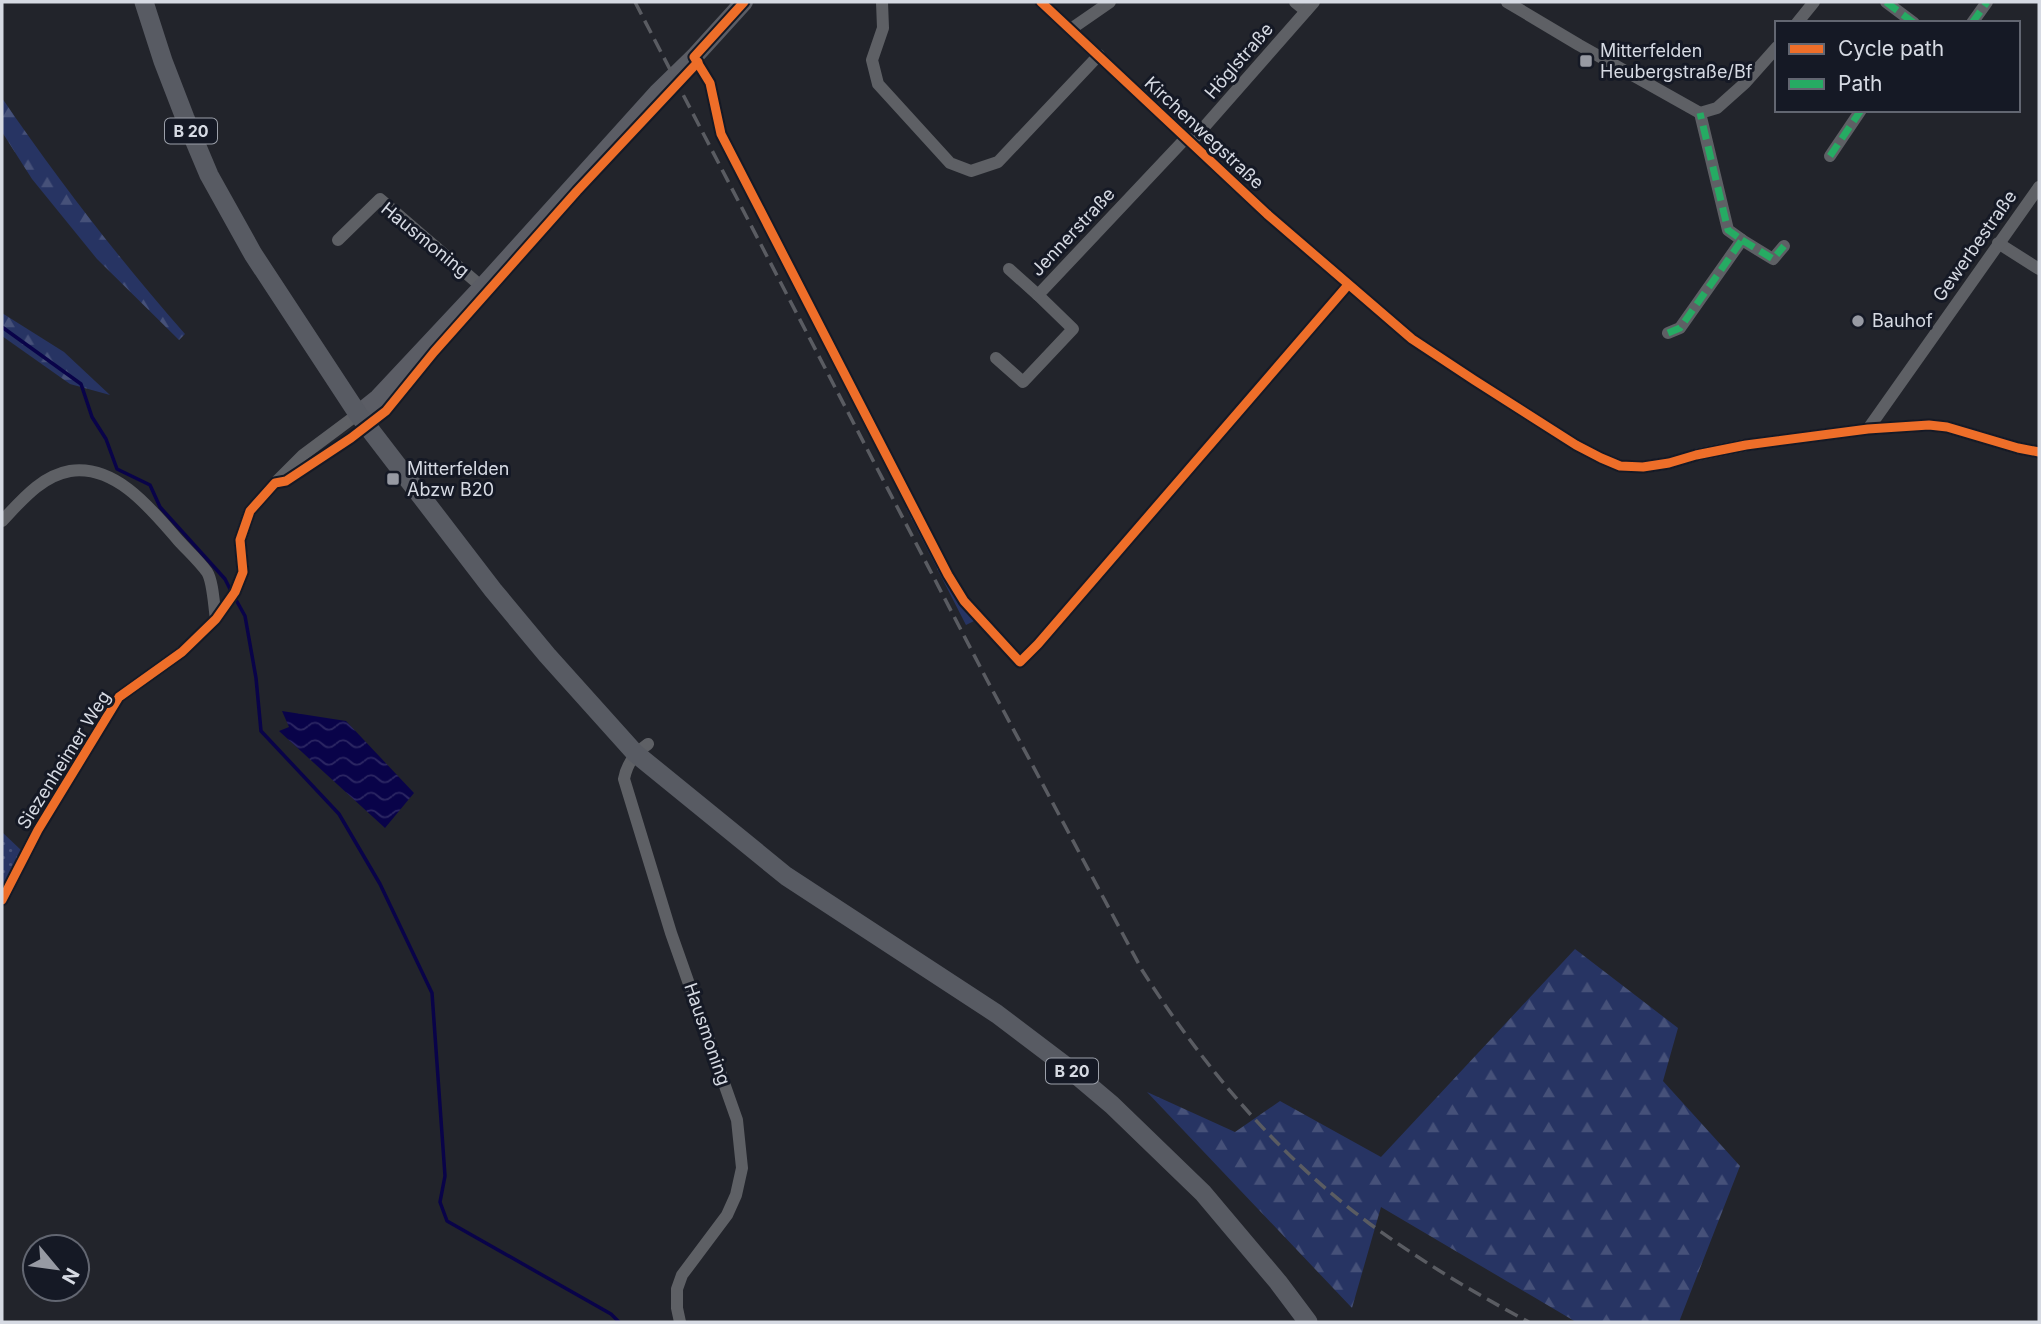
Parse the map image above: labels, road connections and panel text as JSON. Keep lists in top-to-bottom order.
{
  "streets": {
    "main road": ["B 20"],
    "street": [
      "Höglstraße",
      "Kirchenwegstraße",
      "Jennerstraße",
      "Hausmoning",
      "Gewerbestraße",
      "Siezenheimer Weg"
    ]
  },
  "crossings": [
    ["Höglstraße", "Kirchenwegstraße"],
    ["Höglstraße", "Jennerstraße"],
    ["B 20", "Hausmoning"],
    ["B 20", "Siezenheimer Weg"],
    ["Kirchenwegstraße", "Jennerstraße"],
    ["Kirchenwegstraße", "Gewerbestraße"],
    ["Hausmoning", "Siezenheimer Weg"]
  ],
  "places": {
    "transit": ["Mitterfelden Heubergstraße/Bf", "Mitterfelden Abzw B20"],
    "other": ["Bauhof"]
  },
  "legend": ["Cycle path", "Path"],
  "north": "bottom right"
}
